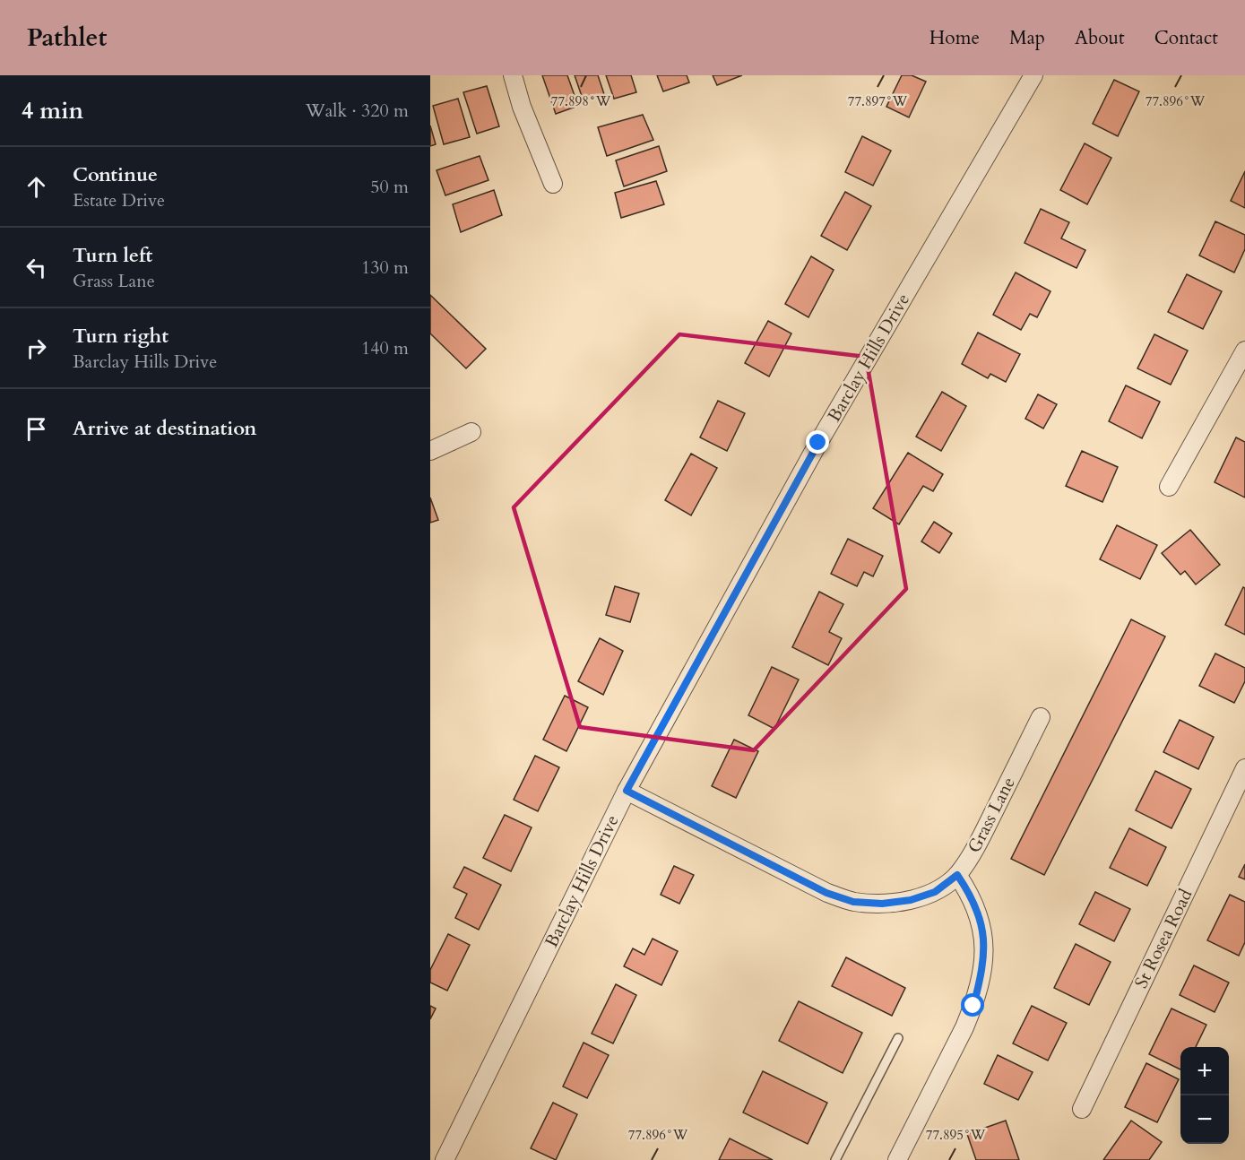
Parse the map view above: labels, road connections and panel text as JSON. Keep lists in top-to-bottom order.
{
  "streets": {
    "street": ["Barclay Hills Drive", "Grass Lane", "St Rosea Road"]
  },
  "crossings": [
    ["Barclay Hills Drive", "Grass Lane"]
  ],
  "page": {
    "header": "Pathlet",
    "nav": [
      "Home",
      "Map",
      "About",
      "Contact"
    ],
    "heading": ["4 min", "Walk · 320 m"],
    "list": [
      ["Continue", "Estate Drive", "50 m"],
      ["Turn left", "Grass Lane", "130 m"],
      ["Turn right", "Barclay Hills Drive", "140 m"],
      "Arrive at destination"
    ],
    "map_buttons": ["+", "−"]
  },
  "coordinates": [
    "77.898°W",
    "77.897°W",
    "77.896°W",
    "77.895°W"
  ]
}
